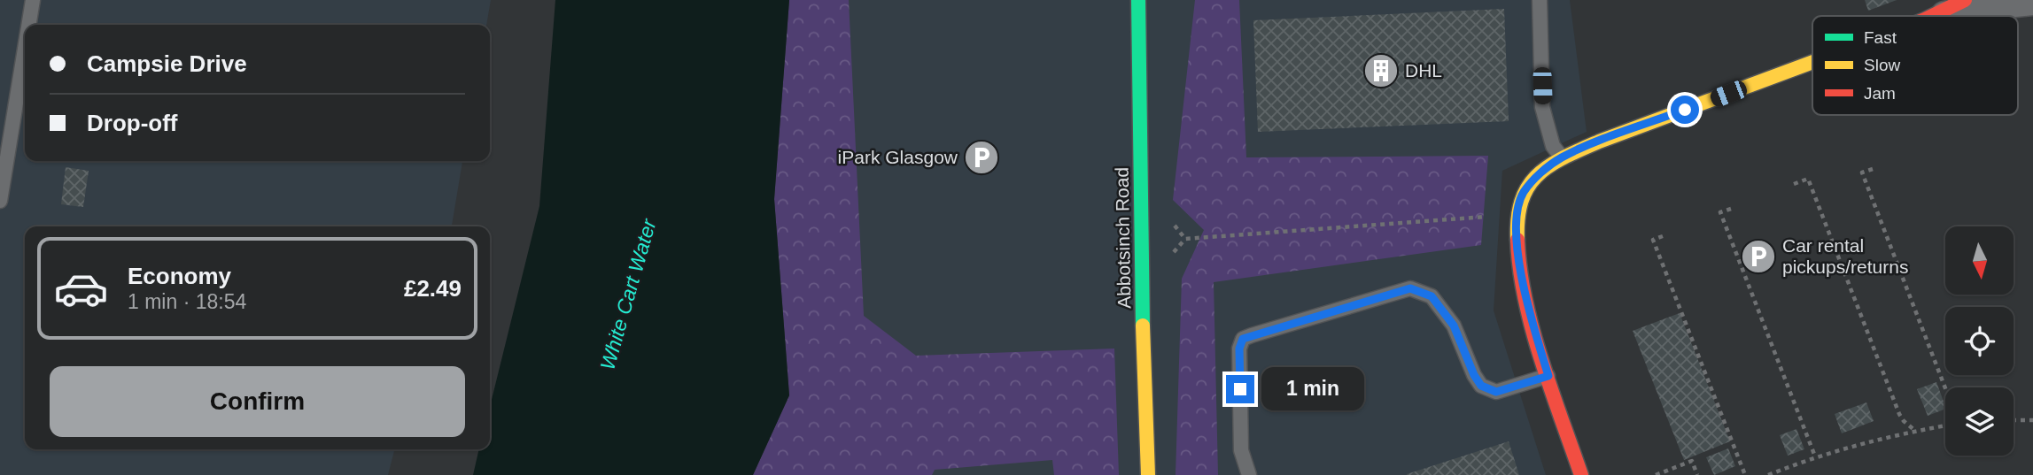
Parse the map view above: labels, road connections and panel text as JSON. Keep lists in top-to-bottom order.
{
  "streets": {
    "street": ["Abbotsinch Road"]
  },
  "water": ["White Cart Water"],
  "places": {
    "building": ["DHL"],
    "parking": ["iPark Glasgow", "Car rental pickups/returns"]
  },
  "legend": ["Fast", "Slow", "Jam"],
  "north": "bottom",
  "page": {
    "banner": ["Campsie Drive", "Drop-off"],
    "list": [
      {
        "name": "Economy",
        "note": "1 min · 18:54",
        "value": "£2.49"
      }
    ],
    "buttons": "Confirm",
    "bubble": "1 min"
  }
}
